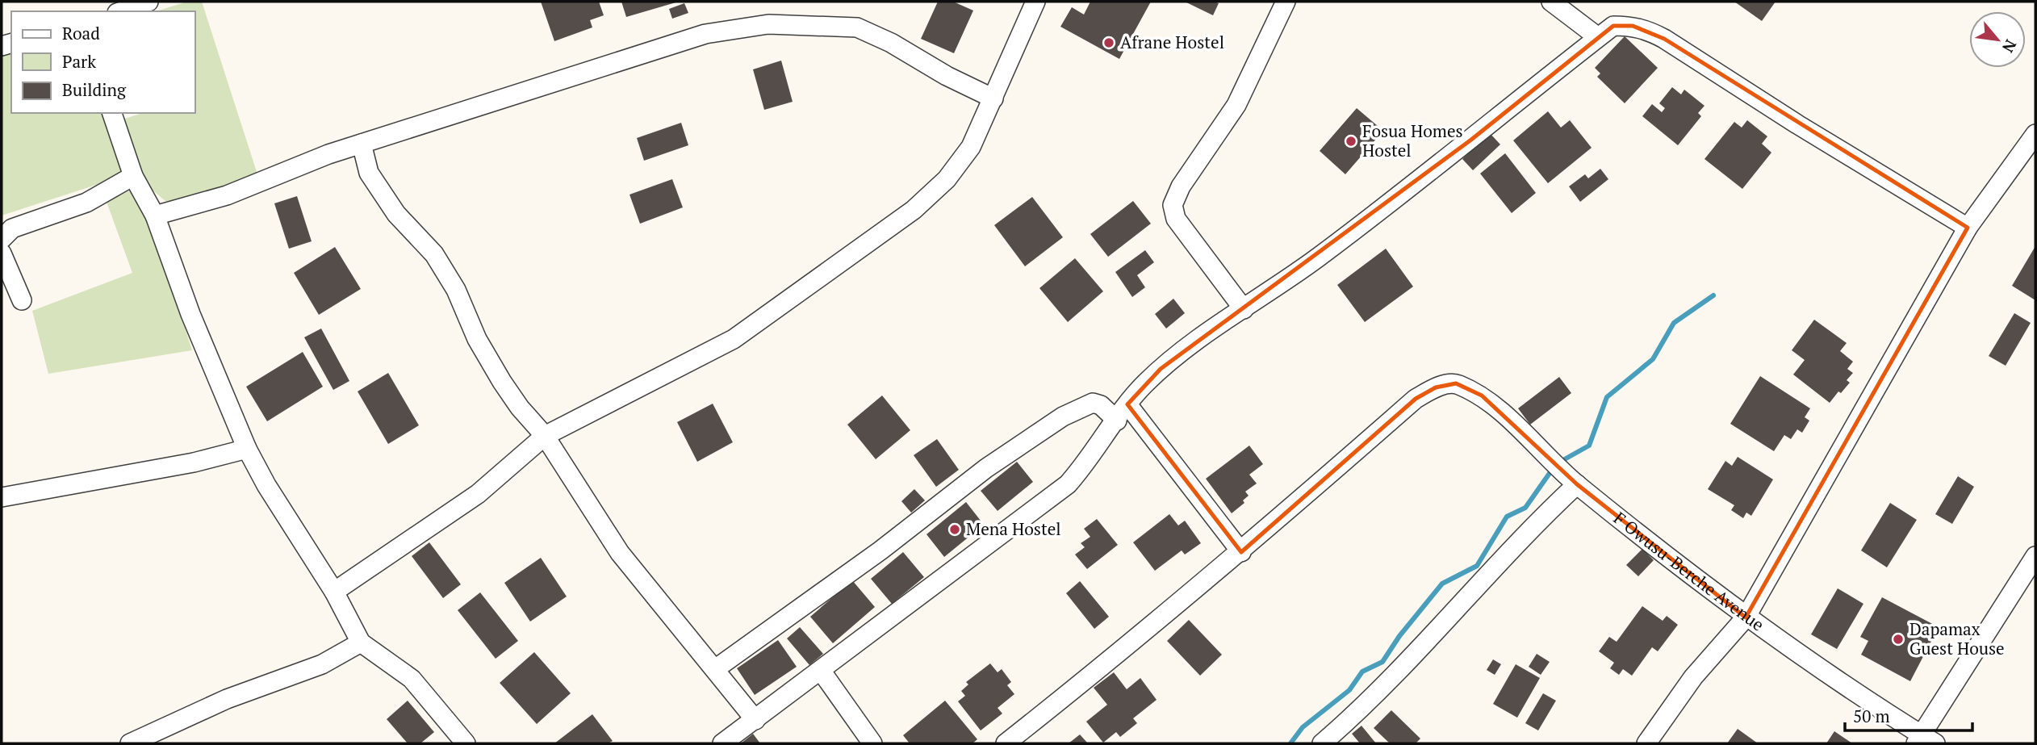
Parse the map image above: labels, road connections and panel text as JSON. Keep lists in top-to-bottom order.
{
  "streets": {
    "street": ["F Owusu-Berche Avenue"]
  },
  "places": [
    "Afrane Hostel",
    "Fosua Homes Hostel",
    "Mena Hostel",
    "Dapamax Guest House"
  ],
  "legend": ["Road", "Park", "Building"],
  "scale_bar": "50 m",
  "north": "bottom right"
}
